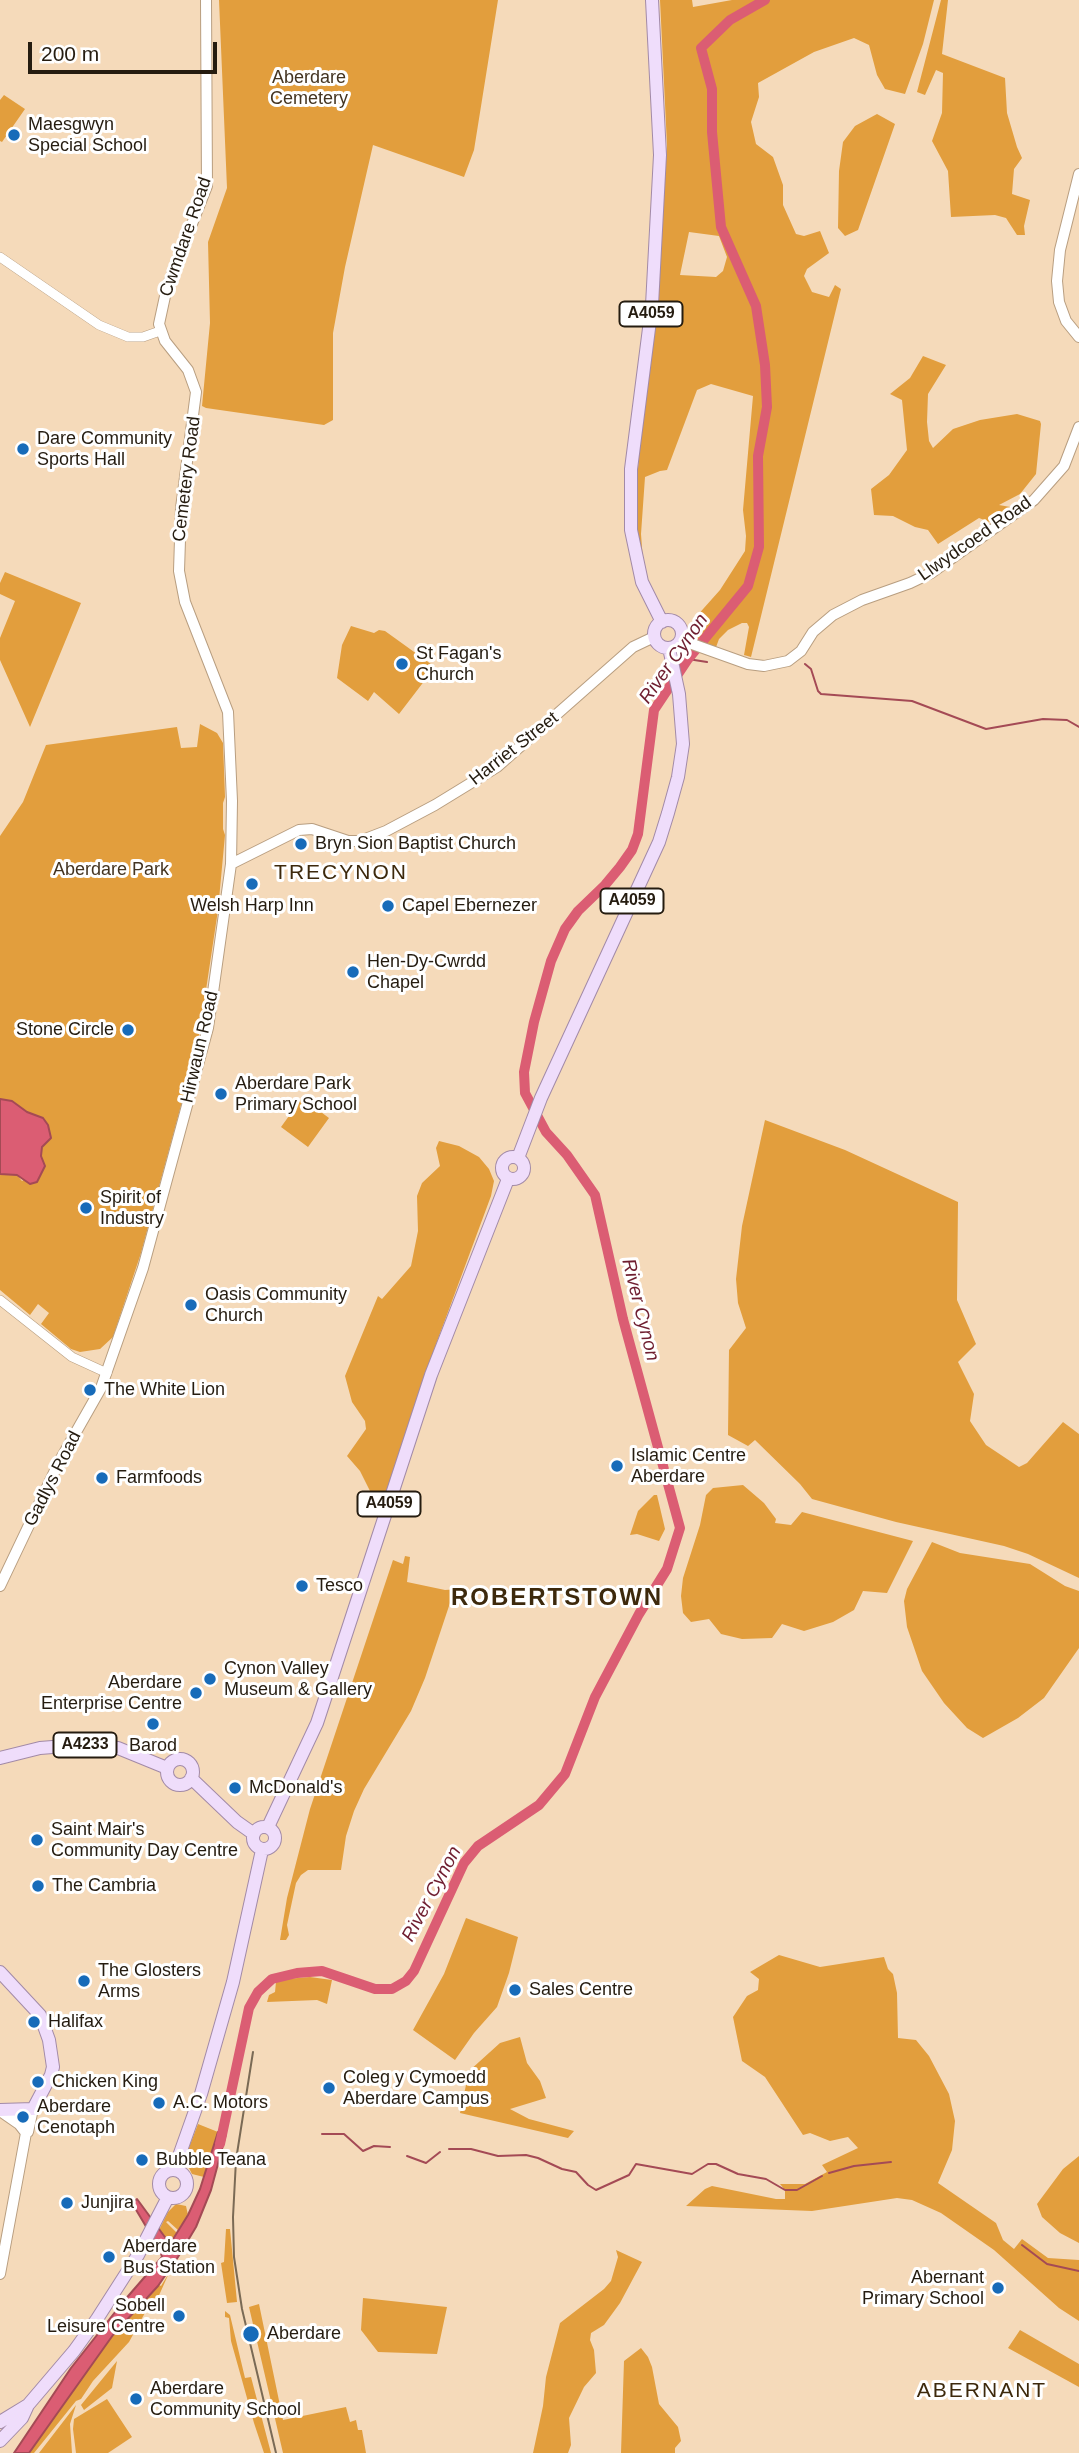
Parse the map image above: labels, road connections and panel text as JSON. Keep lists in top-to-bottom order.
{
  "streets": {
    "main road": [
      "Cwmdare Road",
      "A4059",
      "Cemetery Road",
      "Llwydcoed Road",
      "Harriet Street",
      "Hirwaun Road",
      "Gadlys Road",
      "A4233"
    ]
  },
  "crossings": [
    ["Cwmdare Road", "Cemetery Road"],
    ["A4059", "Llwydcoed Road"],
    ["A4059", "Harriet Street"],
    ["Cemetery Road", "Hirwaun Road"],
    ["Llwydcoed Road", "Harriet Street"],
    ["Harriet Street", "Hirwaun Road"],
    ["Hirwaun Road", "Gadlys Road"]
  ],
  "districts": ["TRECYNON", "ROBERTSTOWN", "ABERNANT"],
  "water": ["River Cynon"],
  "parks": ["Aberdare Cemetery", "Aberdare Park"],
  "places": [
    "Maesgwyn Special School",
    "Dare Community Sports Hall",
    "St Fagan's Church",
    "Bryn Sion Baptist Church",
    "Welsh Harp Inn",
    "Capel Ebernezer",
    "Hen-Dy-Cwrdd Chapel",
    "Stone Circle",
    "Aberdare Park Primary School",
    "Spirit of Industry",
    "Oasis Community Church",
    "The White Lion",
    "Islamic Centre Aberdare",
    "Farmfoods",
    "Tesco",
    "Cynon Valley Museum & Gallery",
    "Aberdare Enterprise Centre",
    "Barod",
    "McDonald's",
    "Saint Mair's Community Day Centre",
    "The Cambria",
    "The Glosters Arms",
    "Sales Centre",
    "Halifax",
    "Chicken King",
    "Coleg y Cymoedd Aberdare Campus",
    "A.C. Motors",
    "Aberdare Cenotaph",
    "Bubble Teana",
    "Junjira",
    "Aberdare Bus Station",
    "Abernant Primary School",
    "Sobell Leisure Centre",
    "Aberdare",
    "Aberdare Community School"
  ],
  "scale_bar": "200 m"
}
